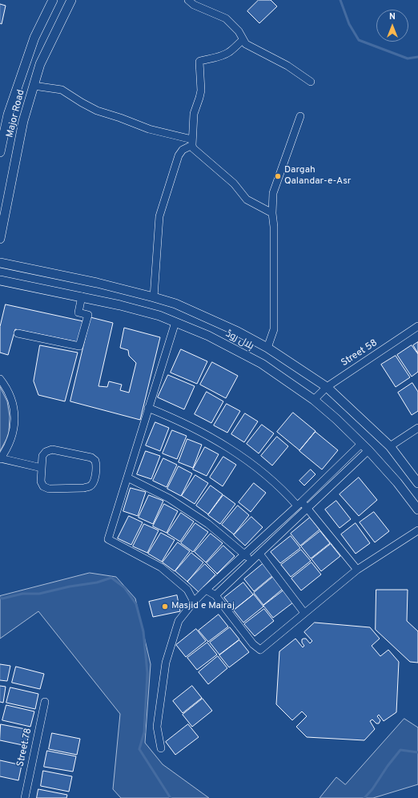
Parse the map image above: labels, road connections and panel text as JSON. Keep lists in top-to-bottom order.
{
  "streets": {
    "street": [
      "Major Road",
      "ہلال روڈ",
      "Street 58",
      "Street 78"
    ]
  },
  "crossings": [
    ["ہلال روڈ", "Street 58"]
  ],
  "places": ["Dargah Qalandar-e-Asr", "Masjid e Mairaj"],
  "north": "top"
}
